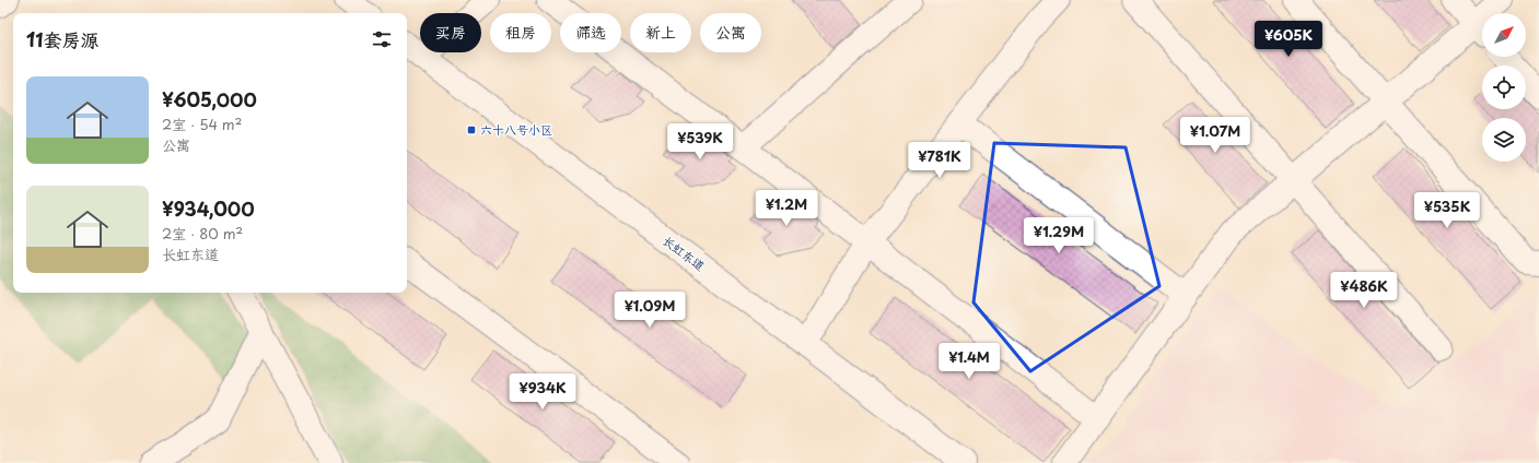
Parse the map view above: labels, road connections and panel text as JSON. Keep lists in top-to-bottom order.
{
  "streets": {
    "street": ["长虹东道"]
  },
  "places": {
    "transit": ["六十八号小区"]
  },
  "north": "top right",
  "page": {
    "chip": [
      "买房",
      "租房",
      "筛选",
      "新上",
      "公寓"
    ],
    "heading": "11套房源",
    "price": [
      "¥605K",
      "¥1.07M",
      "¥539K",
      "¥781K",
      "¥1.2M",
      "¥535K",
      "¥1.29M",
      "¥486K",
      "¥1.09M",
      "¥1.4M",
      "¥934K"
    ],
    "list": [
      {
        "name": "¥605,000",
        "note": "2室 · 54 m² · 公寓"
      },
      {
        "name": "¥934,000",
        "note": "2室 · 80 m² · 长虹东道"
      }
    ]
  }
}
